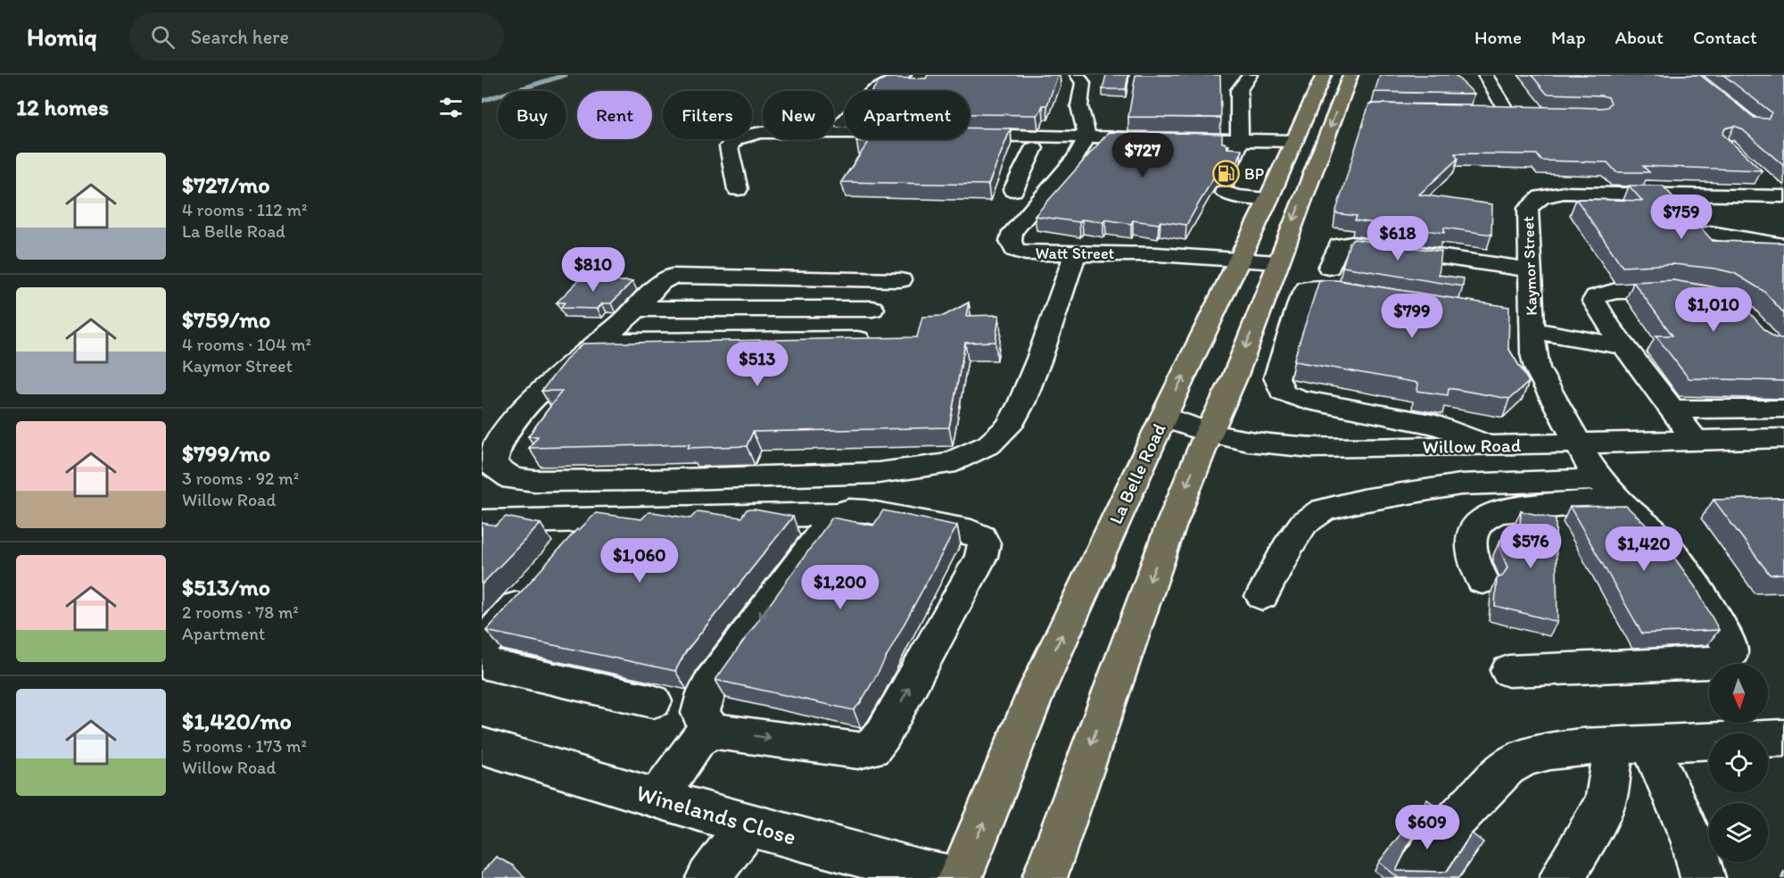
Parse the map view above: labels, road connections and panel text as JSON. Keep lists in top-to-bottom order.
{
  "streets": {
    "main road": ["La Belle Road"],
    "street": [
      "Watt Street",
      "Kaymor Street",
      "Willow Road",
      "Winelands Close"
    ]
  },
  "crossings": [
    ["Watt Street", "La Belle Road"],
    ["Kaymor Street", "Willow Road"],
    ["Willow Road", "La Belle Road"]
  ],
  "places": {
    "fuel station": ["BP"]
  },
  "north": "bottom",
  "page": {
    "header": "Homiq",
    "search": "Search here",
    "nav": [
      "Home",
      "Map",
      "About",
      "Contact"
    ],
    "heading": "12 homes",
    "chip": [
      "Buy",
      "Rent",
      "Filters",
      "New",
      "Apartment"
    ],
    "price": [
      "$727",
      "$759",
      "$618",
      "$810",
      "$1,010",
      "$799",
      "$513",
      "$576",
      "$1,420",
      "$1,060",
      "$1,200",
      "$609"
    ],
    "list": [
      {
        "name": "$727/mo",
        "note": "4 rooms · 112 m² · La Belle Road"
      },
      {
        "name": "$759/mo",
        "note": "4 rooms · 104 m² · Kaymor Street"
      },
      {
        "name": "$799/mo",
        "note": "3 rooms · 92 m² · Willow Road"
      },
      {
        "name": "$513/mo",
        "note": "2 rooms · 78 m² · Apartment"
      },
      {
        "name": "$1,420/mo",
        "note": "5 rooms · 173 m² · Willow Road"
      }
    ]
  }
}
